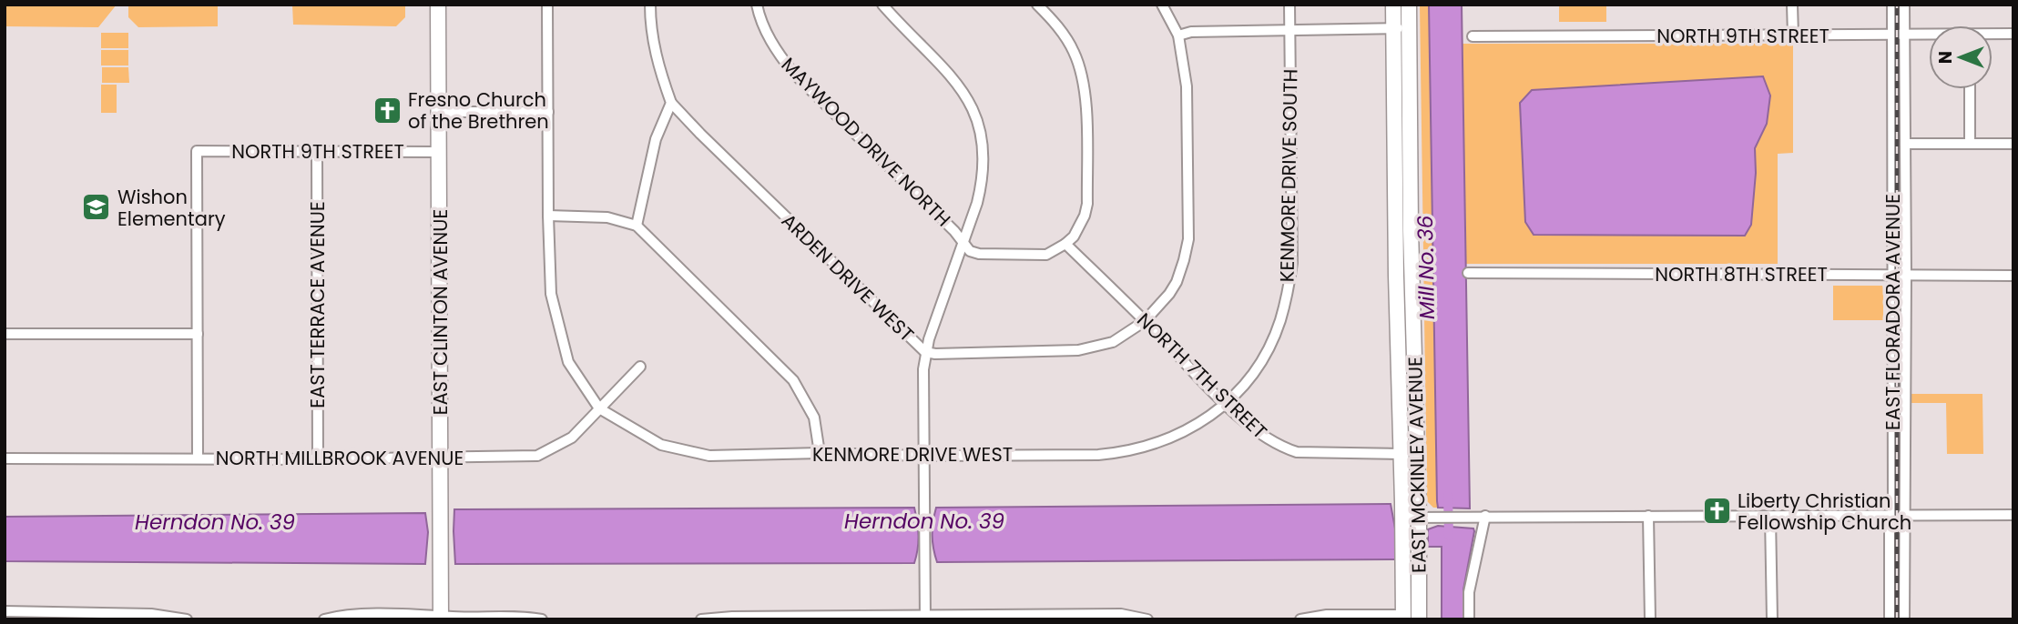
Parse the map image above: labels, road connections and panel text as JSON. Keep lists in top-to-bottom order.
{
  "streets": {
    "main road": ["EAST CLINTON AVENUE", "EAST MCKINLEY AVENUE"],
    "street": [
      "NORTH 9TH STREET",
      "MAYWOOD DRIVE NORTH",
      "KENMORE DRIVE SOUTH",
      "NORTH 8TH STREET",
      "ARDEN DRIVE WEST",
      "EAST TERRACE AVENUE",
      "EAST FLORADORA AVENUE",
      "NORTH 7TH STREET",
      "KENMORE DRIVE WEST",
      "NORTH MILLBROOK AVENUE"
    ]
  },
  "crossings": [
    ["NORTH 9TH STREET", "EAST TERRACE AVENUE"],
    ["NORTH 9TH STREET", "EAST CLINTON AVENUE"],
    ["NORTH 9TH STREET", "EAST FLORADORA AVENUE"],
    ["KENMORE DRIVE SOUTH", "NORTH 7TH STREET"],
    ["KENMORE DRIVE SOUTH", "KENMORE DRIVE WEST"],
    ["NORTH 8TH STREET", "EAST FLORADORA AVENUE"],
    ["ARDEN DRIVE WEST", "NORTH 7TH STREET"],
    ["EAST TERRACE AVENUE", "NORTH MILLBROOK AVENUE"],
    ["EAST CLINTON AVENUE", "NORTH MILLBROOK AVENUE"],
    ["NORTH 7TH STREET", "KENMORE DRIVE WEST"],
    ["NORTH 7TH STREET", "EAST MCKINLEY AVENUE"],
    ["KENMORE DRIVE WEST", "NORTH MILLBROOK AVENUE"]
  ],
  "water": ["Mill No. 36", "Herndon No. 39"],
  "places": {
    "church": ["Fresno Church of the Brethren", "Liberty Christian Fellowship Church"],
    "school or university": ["Wishon Elementary"]
  },
  "north": "left"
}
